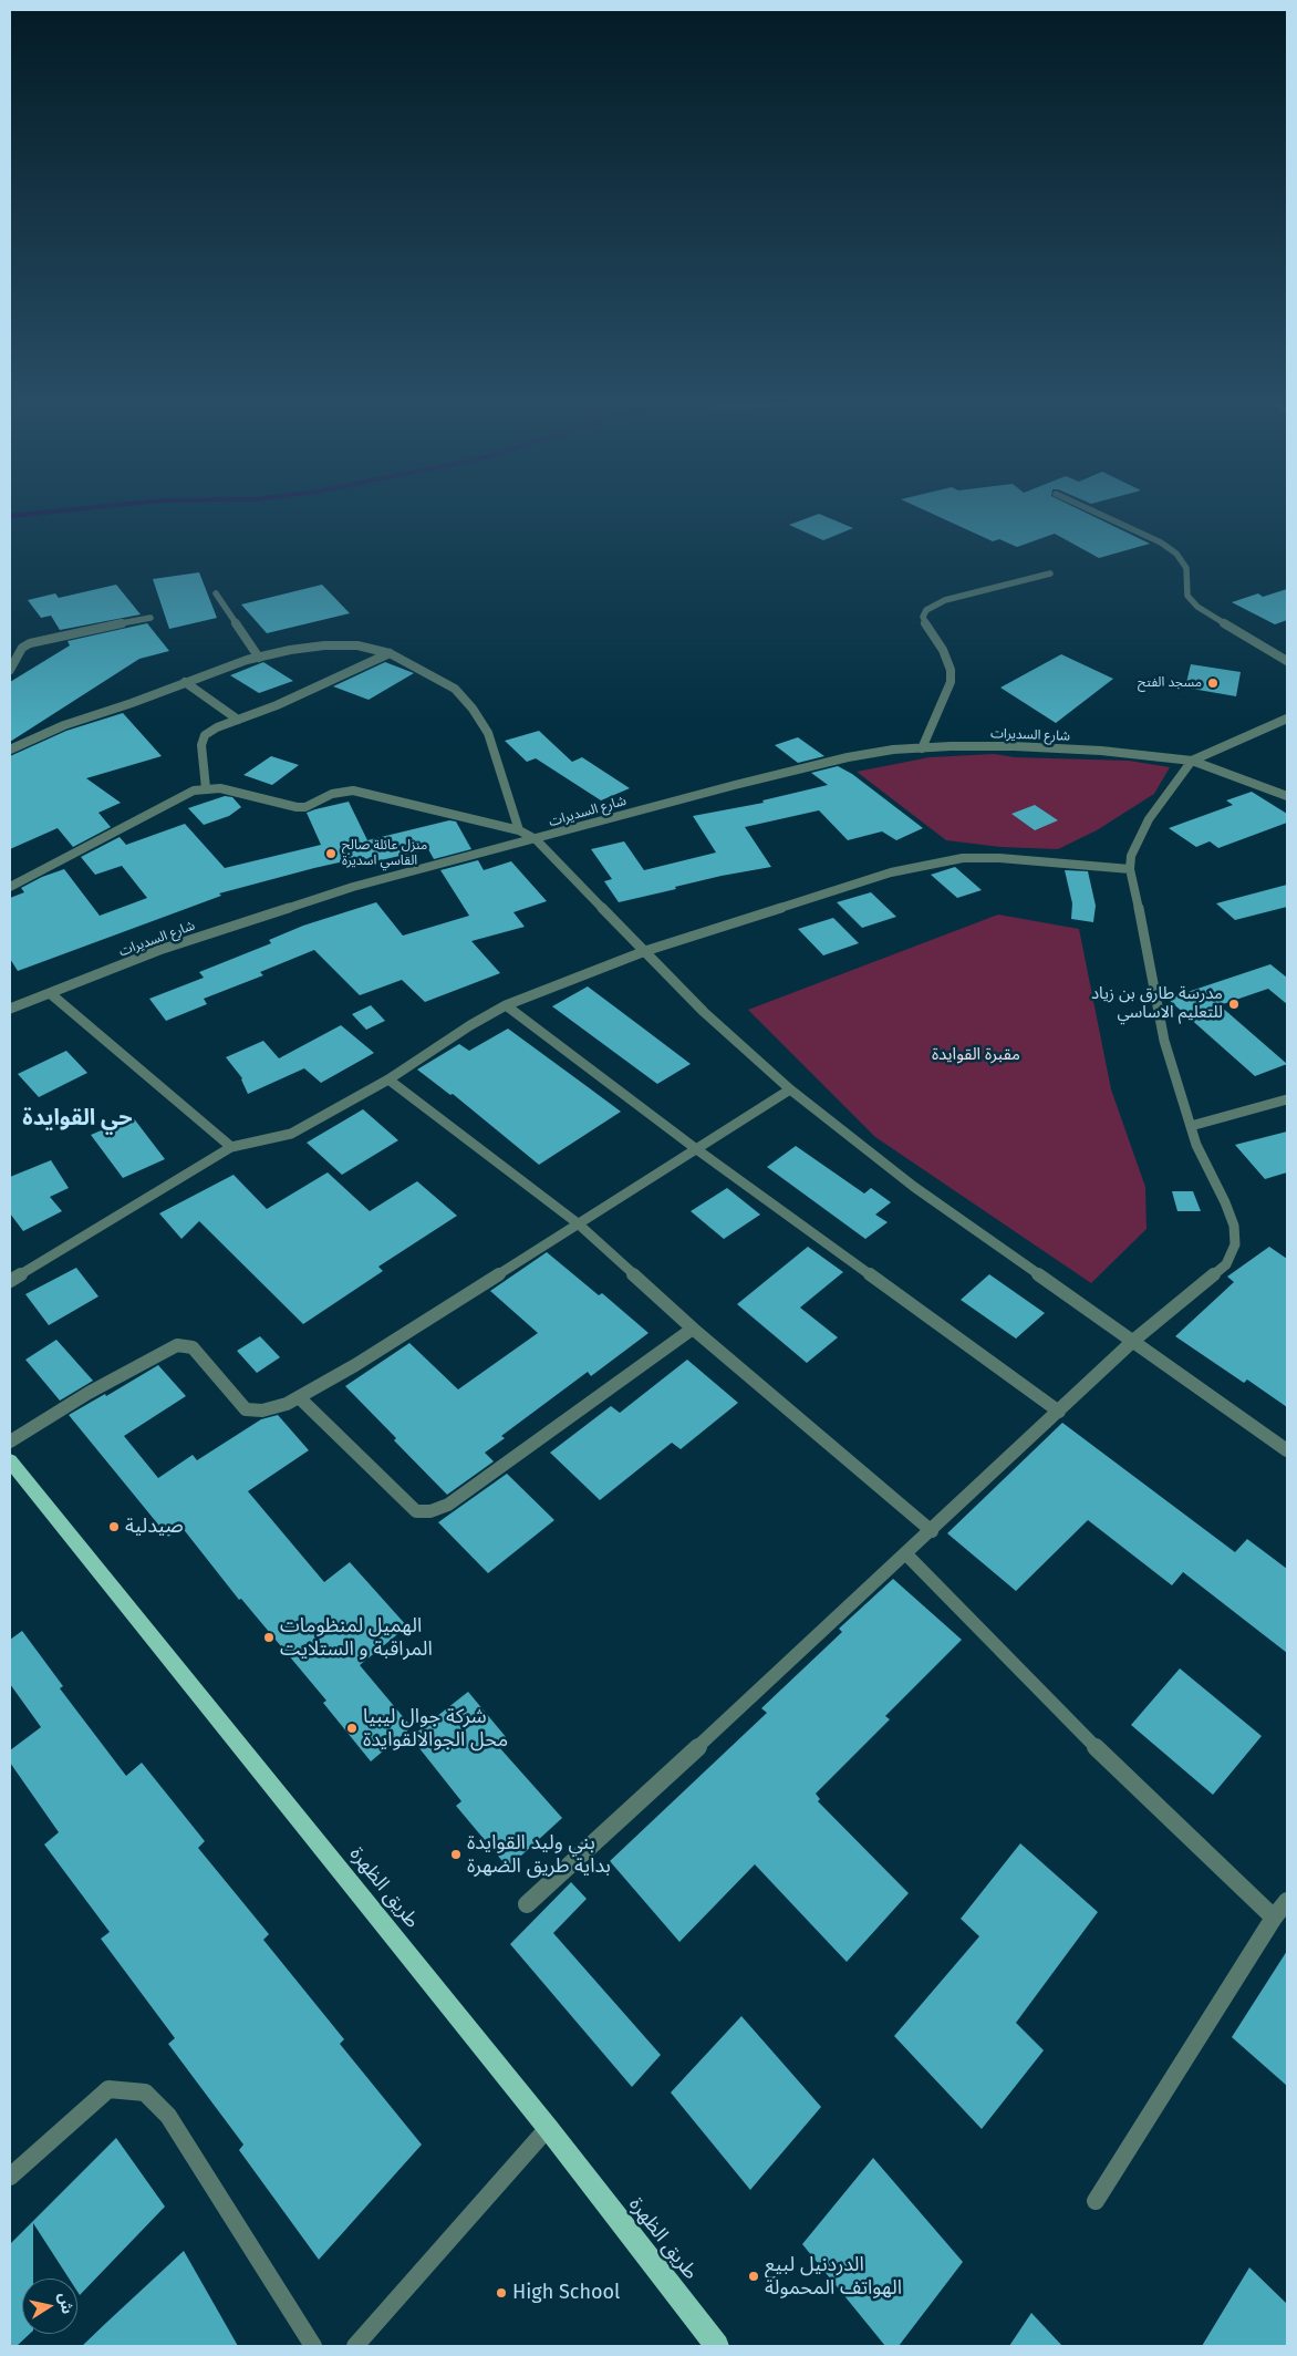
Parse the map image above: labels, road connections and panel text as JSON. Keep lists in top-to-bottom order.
{
  "streets": {
    "main road": ["طريق الظهرة"],
    "street": ["شارع السديرات"]
  },
  "districts": ["حي القوايدة"],
  "parks": ["مقبرة القوايدة"],
  "places": [
    "مسجد الفتح",
    "منزل عائلة صالح القاسي اسديرة",
    "مدرسة طارق بن زياد للتعليم الاساسي",
    "صيدلية",
    "الهميل لمنظومات المراقبة و الستلايت",
    "شركة جوال ليبيا محل الجوالالقوايدة",
    "بني وليد القوايدة بداية طريق الضهرة",
    "الدردنيل لبيع الهواتف المحمولة",
    "High School"
  ],
  "north": "right"
}
